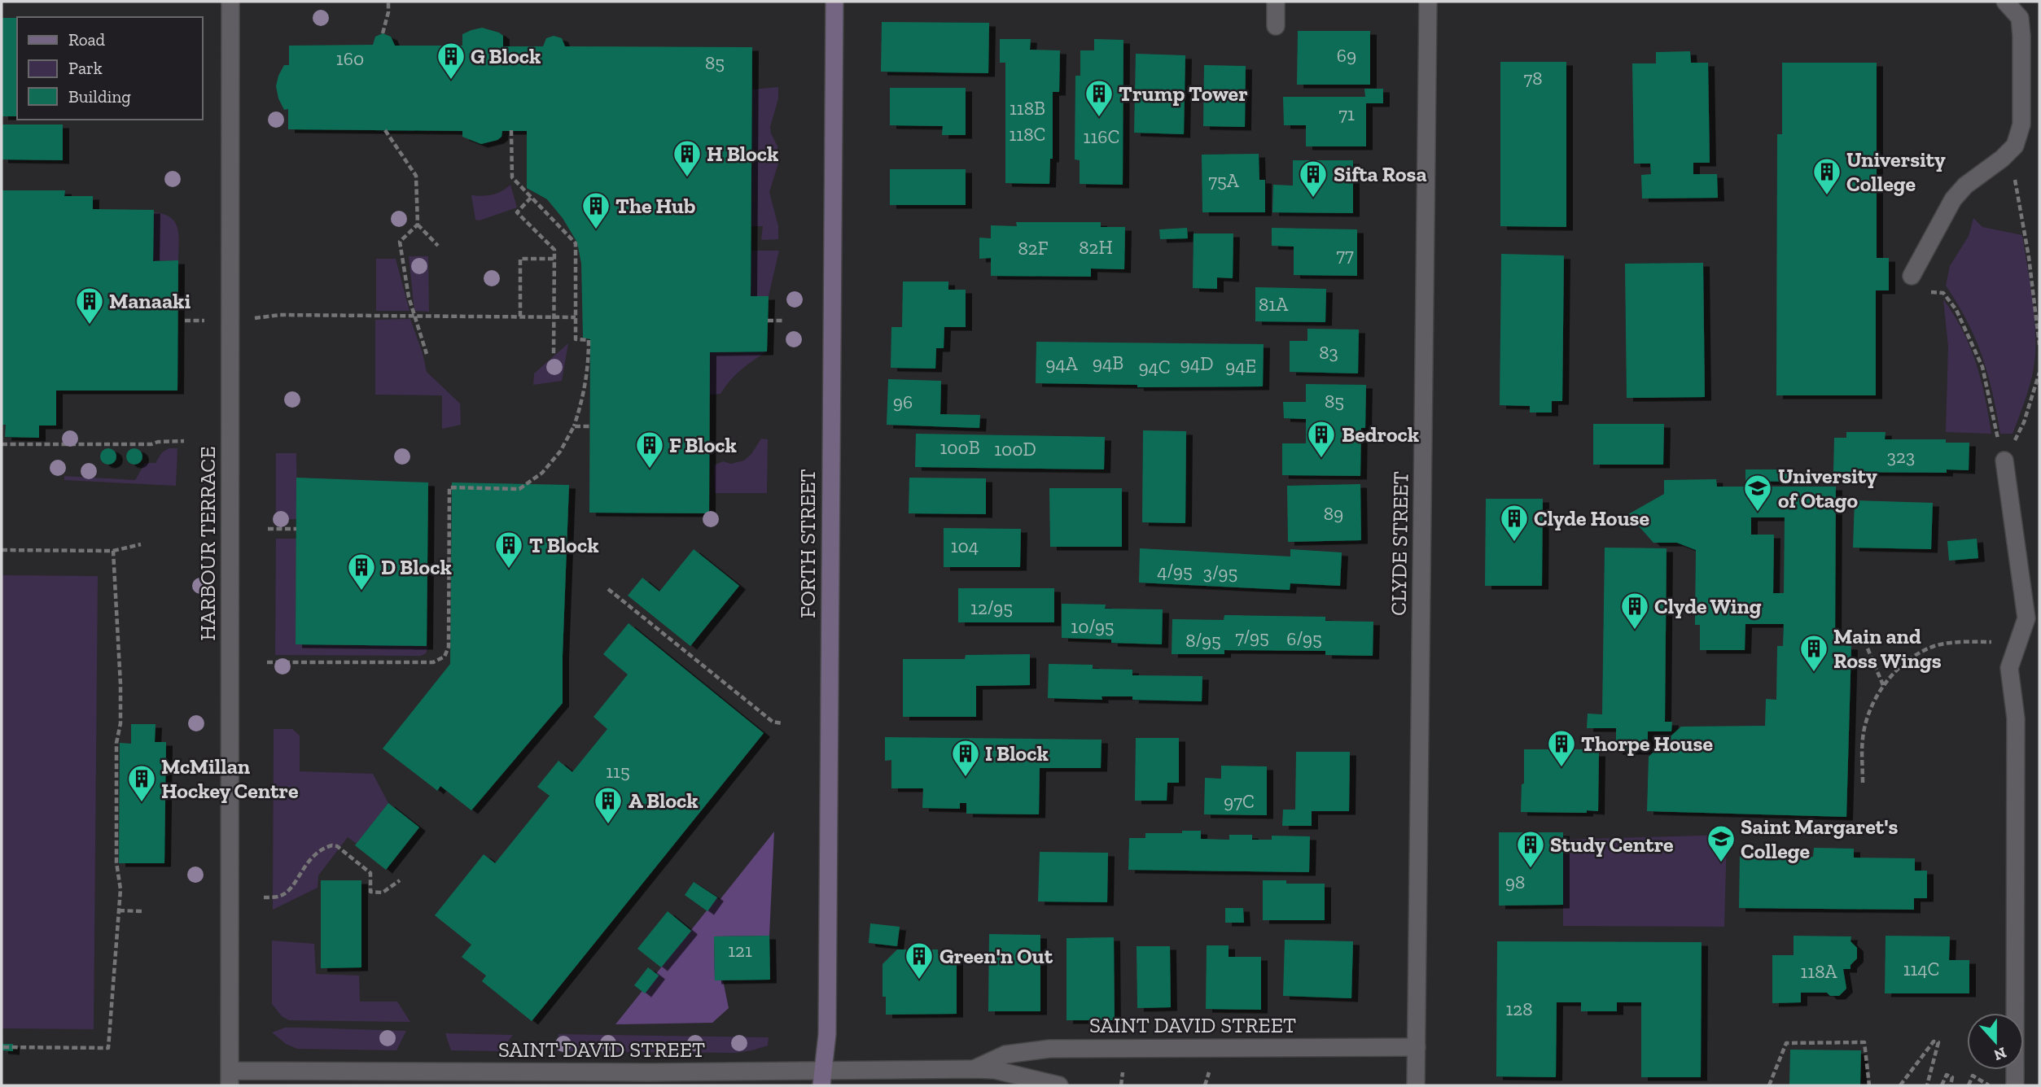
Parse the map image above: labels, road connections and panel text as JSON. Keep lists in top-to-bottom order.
{
  "streets": {
    "street": [
      "HARBOUR TERRACE",
      "FORTH STREET",
      "CLYDE STREET",
      "SAINT DAVID STREET"
    ]
  },
  "crossings": [
    ["HARBOUR TERRACE", "SAINT DAVID STREET"],
    ["FORTH STREET", "SAINT DAVID STREET"],
    ["CLYDE STREET", "SAINT DAVID STREET"]
  ],
  "places": {
    "building": [
      "G Block",
      "Trump Tower",
      "H Block",
      "University College",
      "Sifta Rosa",
      "The Hub",
      "Manaaki",
      "Bedrock",
      "F Block",
      "Clyde House",
      "T Block",
      "D Block",
      "Clyde Wing",
      "Main and Ross Wings",
      "Thorpe House",
      "I Block",
      "McMillan Hockey Centre",
      "A Block",
      "Study Centre",
      "Green'n Out"
    ],
    "school or university": ["University of Otago", "Saint Margaret's College"]
  },
  "house_numbers": [
    "69",
    "160",
    "85",
    "78",
    "118B",
    "71",
    "118C",
    "116C",
    "75A",
    "82H",
    "82F",
    "77",
    "81A",
    "83",
    "94B",
    "94A",
    "94D",
    "94E",
    "94C",
    "85",
    "96",
    "100B",
    "100D",
    "323",
    "89",
    "104",
    "4/95",
    "3/95",
    "12/95",
    "10/95",
    "7/95",
    "6/95",
    "8/95",
    "115",
    "97C",
    "98",
    "121",
    "114C",
    "118A",
    "128"
  ],
  "legend": ["Road", "Park", "Building"],
  "north": "bottom"
}
